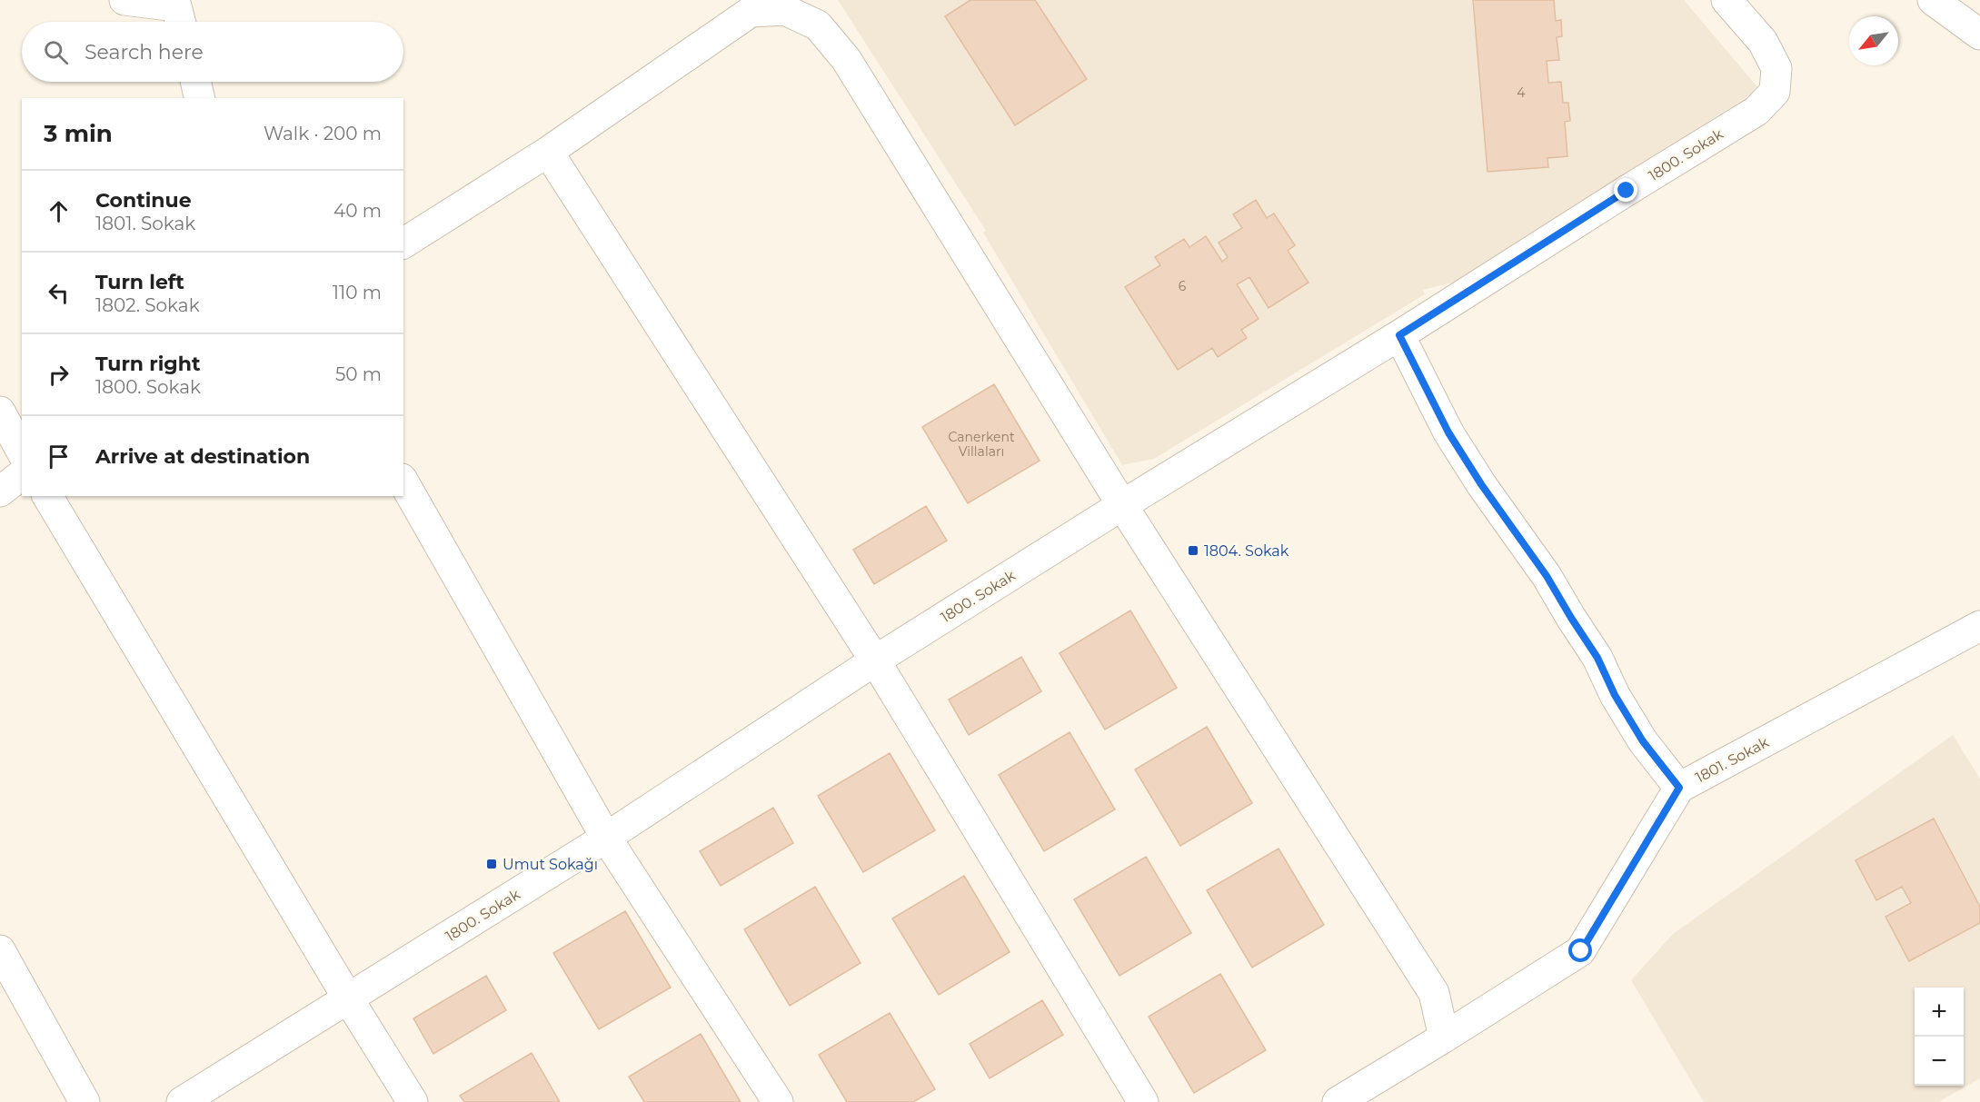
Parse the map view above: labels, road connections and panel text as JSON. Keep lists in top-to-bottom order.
{
  "streets": {
    "street": ["1800. Sokak", "1801. Sokak"]
  },
  "places": {
    "transit": ["1804. Sokak", "Umut Sokağı"]
  },
  "house_numbers": ["4", "6", "Canerkent Villaları"],
  "north": "bottom left",
  "page": {
    "search": "Search here",
    "heading": ["3 min", "Walk · 200 m"],
    "list": [
      ["Continue", "1801. Sokak", "40 m"],
      ["Turn left", "1802. Sokak", "110 m"],
      ["Turn right", "1800. Sokak", "50 m"],
      "Arrive at destination"
    ],
    "map_buttons": ["+", "−"]
  }
}
